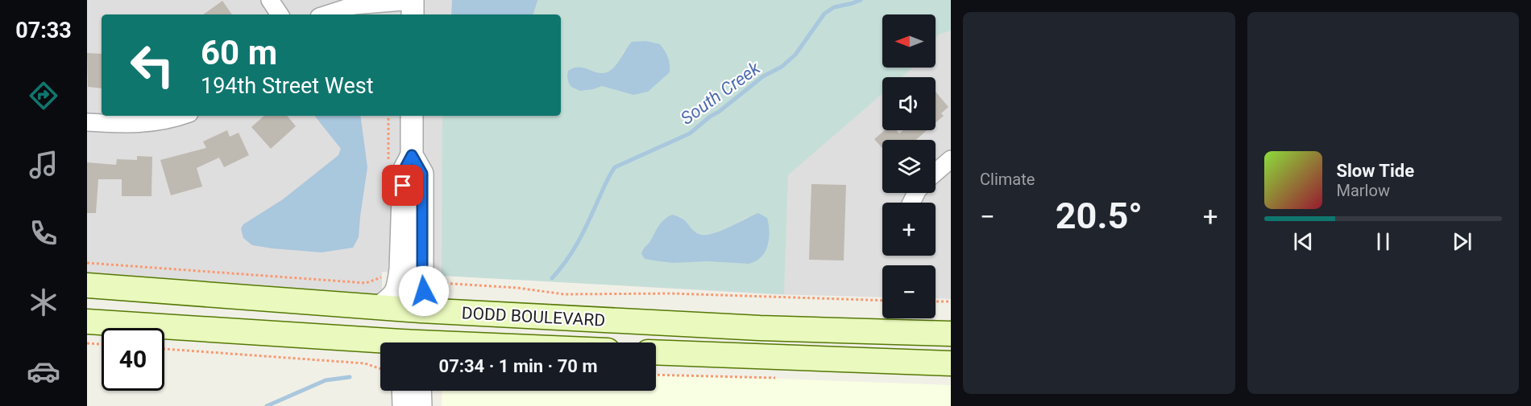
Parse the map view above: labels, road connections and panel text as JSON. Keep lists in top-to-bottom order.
{
  "streets": {
    "main road": ["DODD BOULEVARD"]
  },
  "water": ["South Creek"],
  "north": "left",
  "page": {
    "tabs": "07:33",
    "tile": "Climate",
    "map_buttons": ["+", "−"],
    "turn": ["60 m", "194th Street West"],
    "song": ["Slow Tide", "Marlow"],
    "heat": ["−", "20.5°", "+"],
    "limit": "40",
    "trip": "07:34 · 1 min · 70 m"
  }
}
